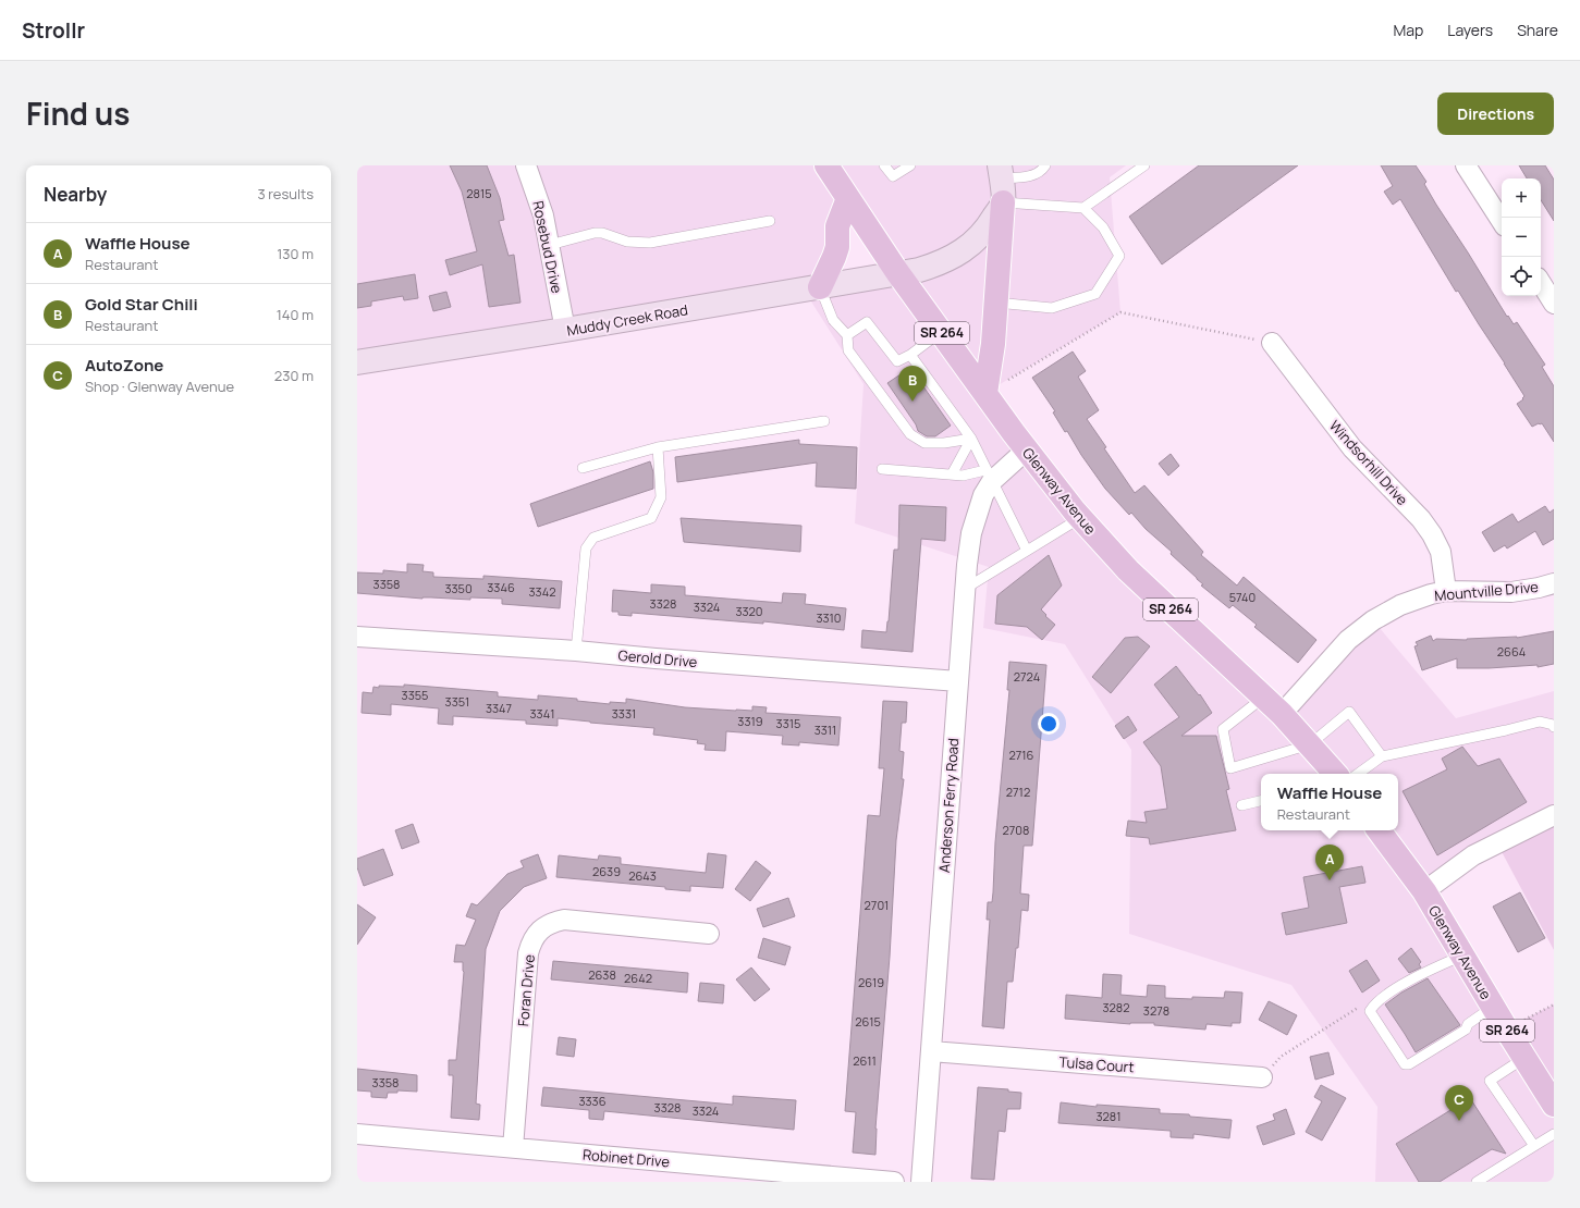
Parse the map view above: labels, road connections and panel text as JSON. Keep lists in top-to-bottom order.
{
  "streets": {
    "main road": ["SR 264", "Glenway Avenue"],
    "street": [
      "Rosebud Drive",
      "Muddy Creek Road",
      "Windsorhill Drive",
      "Mountville Drive",
      "Gerold Drive",
      "Anderson Ferry Road",
      "Foran Drive",
      "Tulsa Court",
      "Robinet Drive"
    ]
  },
  "crossings": [
    ["Rosebud Drive", "Muddy Creek Road"],
    ["Muddy Creek Road", "Glenway Avenue"],
    ["Windsorhill Drive", "Mountville Drive"],
    ["Glenway Avenue", "Mountville Drive"],
    ["Glenway Avenue", "Anderson Ferry Road"],
    ["Gerold Drive", "Anderson Ferry Road"],
    ["Anderson Ferry Road", "Tulsa Court"],
    ["Foran Drive", "Robinet Drive"]
  ],
  "house_numbers": [
    "2815",
    "3358",
    "3346",
    "3350",
    "3342",
    "5740",
    "3328",
    "3324",
    "3320",
    "3310",
    "2664",
    "2724",
    "3355",
    "3351",
    "3347",
    "3341",
    "3331",
    "3319",
    "3315",
    "3311",
    "2716",
    "2712",
    "2708",
    "2639",
    "2643",
    "2701",
    "2638",
    "2642",
    "2619",
    "3282",
    "3278",
    "2615",
    "2611",
    "3358",
    "3336",
    "3328",
    "3324",
    "3281"
  ],
  "page": {
    "header": "Strollr",
    "nav": ["Map", "Layers", "Share"],
    "title": "Find us",
    "buttons": "Directions",
    "heading": ["Nearby", "3 results"],
    "map_buttons": ["+", "−"],
    "list": [
      {
        "mark": "A",
        "name": "Waffle House",
        "note": "Restaurant",
        "value": "130 m"
      },
      {
        "mark": "B",
        "name": "Gold Star Chili",
        "note": "Restaurant",
        "value": "140 m"
      },
      {
        "mark": "C",
        "name": "AutoZone",
        "note": "Shop · Glenway Avenue",
        "value": "230 m"
      }
    ],
    "pins": ["B", "A", "C"],
    "popup": ["Waffle House", "Restaurant"]
  }
}
